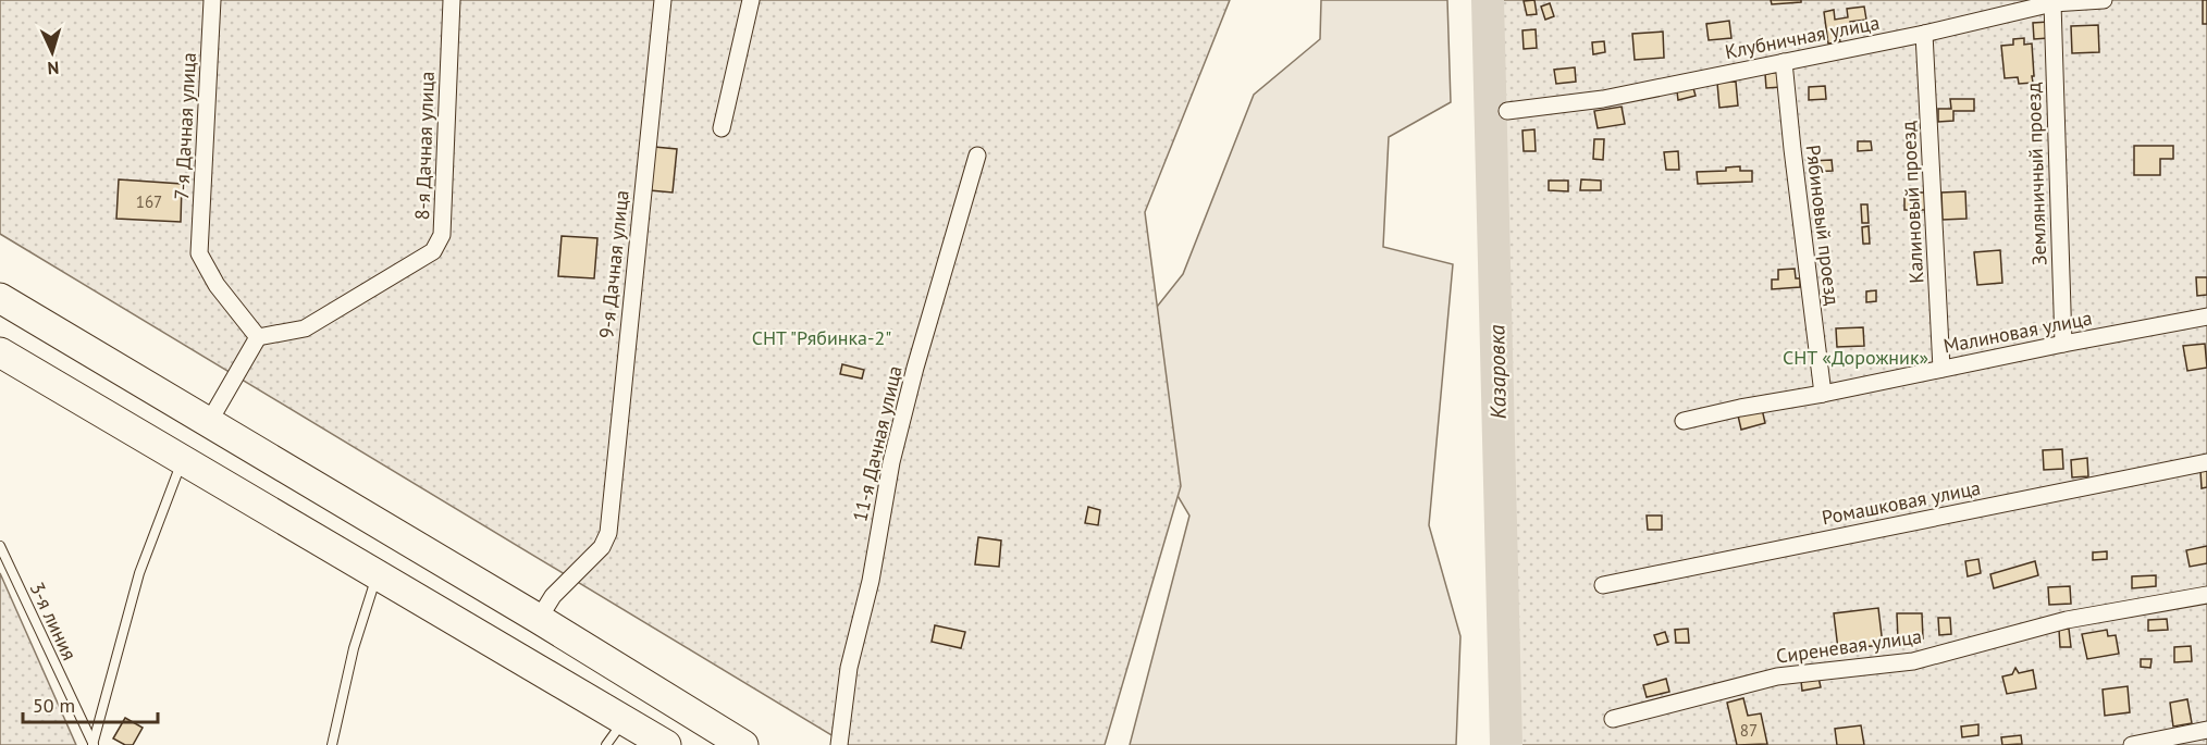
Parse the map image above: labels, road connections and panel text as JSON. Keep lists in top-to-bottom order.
{
  "streets": {
    "street": [
      "Клубничная улица",
      "7-я Дачная улица",
      "8-я Дачная улица",
      "Земляничный проезд",
      "Калиновый проезд",
      "Рябиновый проезд",
      "9-я Дачная улица",
      "Малиновая улица",
      "11-я Дачная улица",
      "Ромашковая улица",
      "Сиреневая улица"
    ],
    "lane": ["3-я линия"]
  },
  "crossings": [
    ["Клубничная улица", "Земляничный проезд"],
    ["Клубничная улица", "Калиновый проезд"],
    ["Клубничная улица", "Рябиновый проезд"],
    ["7-я Дачная улица", "8-я Дачная улица"],
    ["Земляничный проезд", "Малиновая улица"],
    ["Калиновый проезд", "Малиновая улица"],
    ["Рябиновый проезд", "Малиновая улица"]
  ],
  "water": ["Казаровка"],
  "parks": ["СНТ \"Рябинка-2\"", "СНТ «Дорожник»"],
  "house_numbers": ["167", "87"],
  "scale_bar": "50 m",
  "north": "bottom"
}
